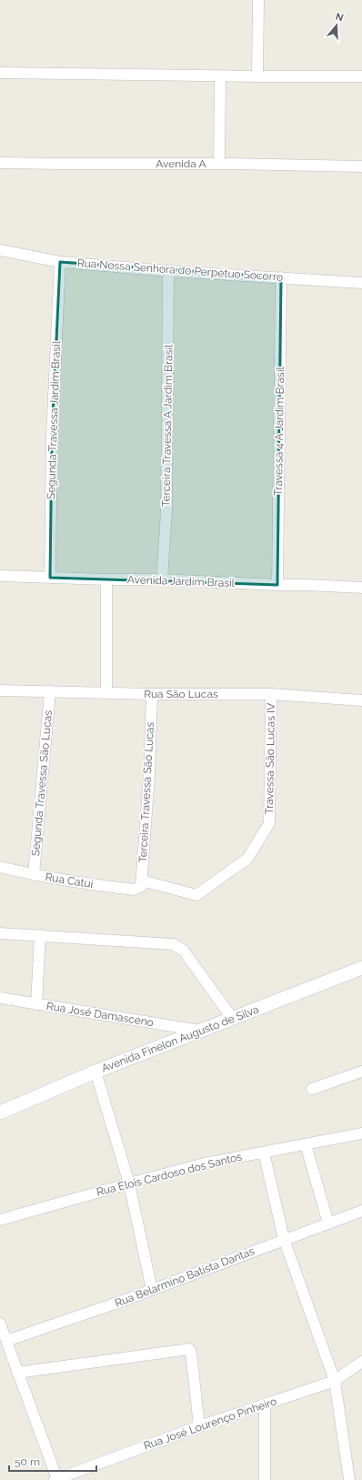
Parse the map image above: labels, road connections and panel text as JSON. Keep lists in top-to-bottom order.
{
  "streets": {
    "street": [
      "Avenida A",
      "Rua Nossa Senhora do Perpétuo Socorro",
      "Segunda Travessa Jardim Brasil",
      "Terceira Travessa A Jardim Brasil",
      "Travessa 4 A Jardim Brasil",
      "Avenida Jardim Brasil",
      "Rua São Lucas",
      "Travessa São Lucas IV",
      "Segunda Travessa São Lucas",
      "Terceira Travessa São Lucas",
      "Rua Catui",
      "Rua José Damasceno",
      "Avenida Finelon Augusto de Silva",
      "Rua Elois Cardoso dos Santos",
      "Rua Belarmino Batista Dantas",
      "Rua José Lourenço Pinheiro"
    ]
  },
  "crossings": [
    ["Rua Nossa Senhora do Perpétuo Socorro", "Segunda Travessa Jardim Brasil"],
    ["Rua Nossa Senhora do Perpétuo Socorro", "Terceira Travessa A Jardim Brasil"],
    ["Rua Nossa Senhora do Perpétuo Socorro", "Travessa 4 A Jardim Brasil"],
    ["Segunda Travessa Jardim Brasil", "Avenida Jardim Brasil"],
    ["Terceira Travessa A Jardim Brasil", "Avenida Jardim Brasil"],
    ["Travessa 4 A Jardim Brasil", "Avenida Jardim Brasil"],
    ["Rua São Lucas", "Travessa São Lucas IV"],
    ["Rua São Lucas", "Segunda Travessa São Lucas"],
    ["Rua São Lucas", "Terceira Travessa São Lucas"],
    ["Travessa São Lucas IV", "Rua Catui"],
    ["Segunda Travessa São Lucas", "Rua Catui"],
    ["Terceira Travessa São Lucas", "Rua Catui"],
    ["Rua José Damasceno", "Avenida Finelon Augusto de Silva"]
  ],
  "scale_bar": "50 m",
  "north": "top"
}
